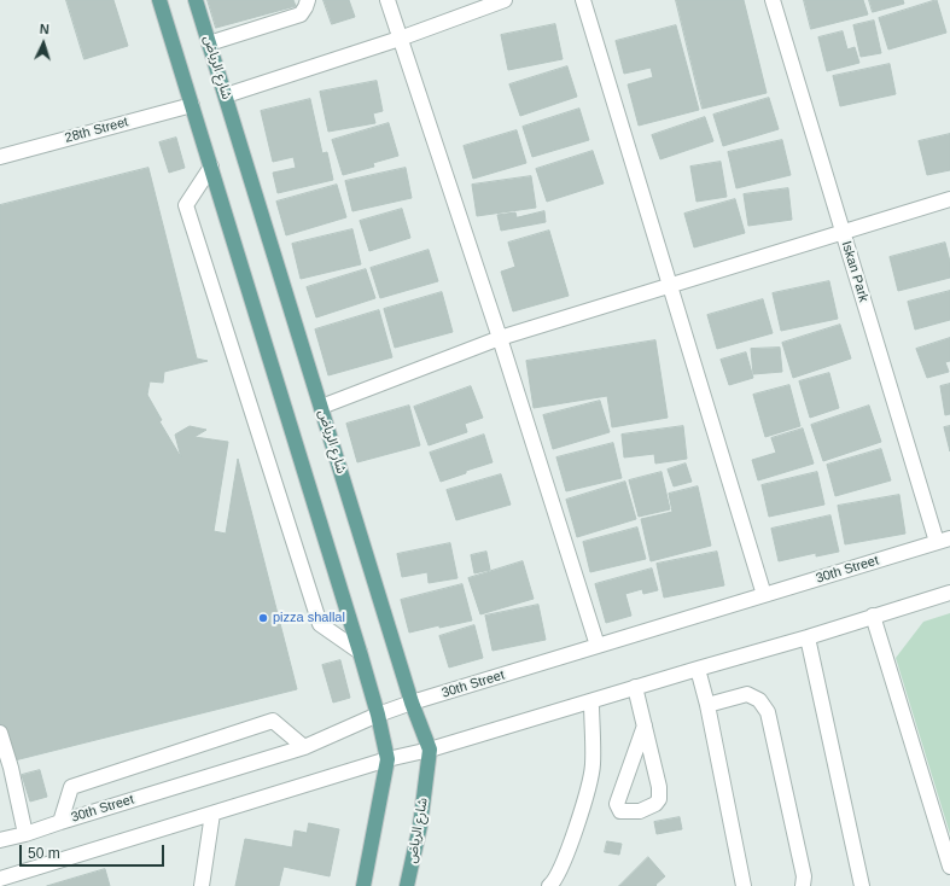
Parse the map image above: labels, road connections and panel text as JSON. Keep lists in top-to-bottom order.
{
  "streets": {
    "main road": ["شارع الرياض"],
    "street": ["28th Street", "Iskan Park", "30th Street"]
  },
  "crossings": [
    ["شارع الرياض", "30th Street"],
    ["Iskan Park", "30th Street"]
  ],
  "places": ["pizza shallal"],
  "scale_bar": "50 m",
  "north": "top"
}
